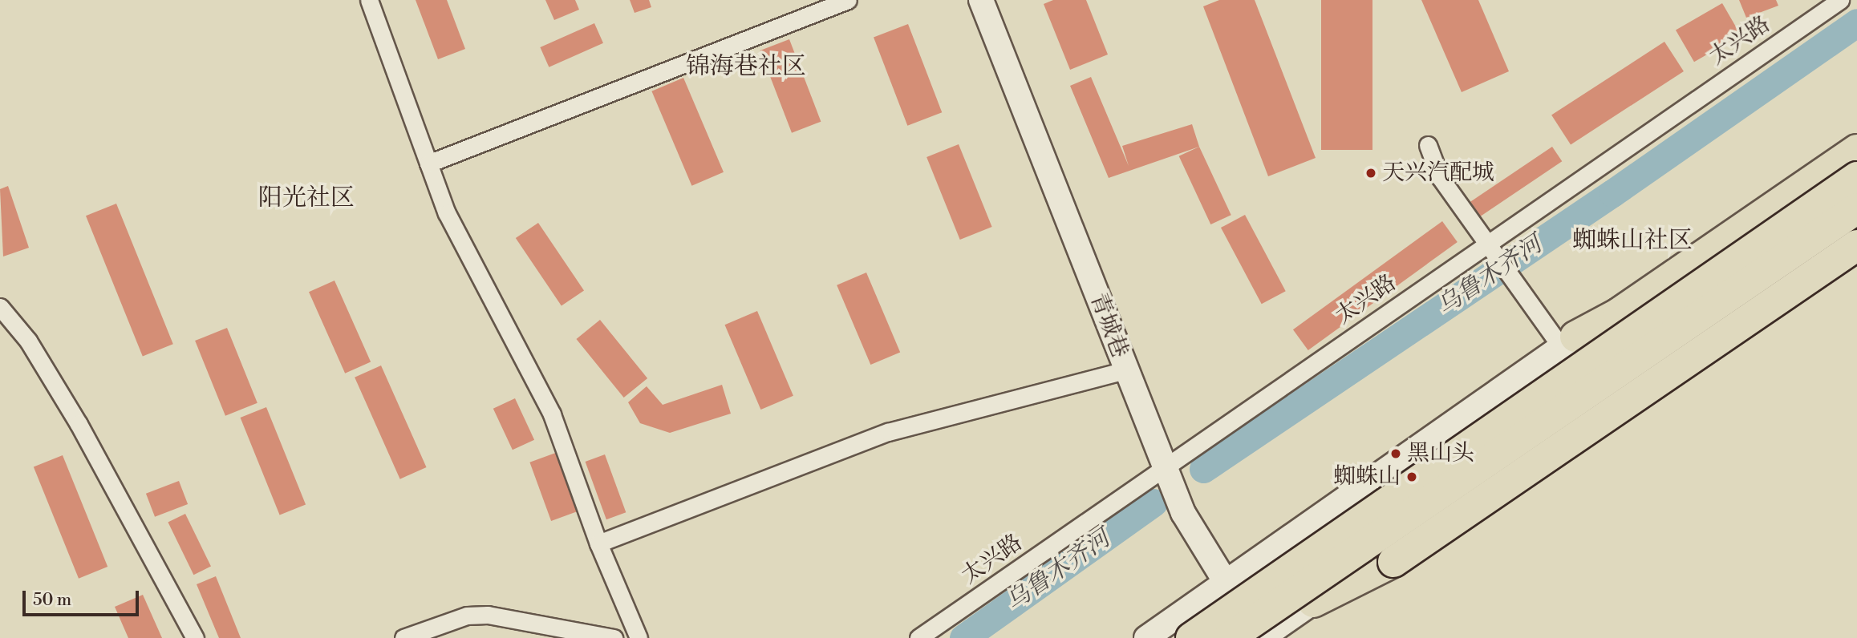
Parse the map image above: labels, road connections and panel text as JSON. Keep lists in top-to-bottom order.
{
  "streets": {
    "main road": ["青城巷"],
    "street": ["太兴路"]
  },
  "crossings": [
    ["太兴路", "青城巷"]
  ],
  "districts": ["锦海巷社区", "阳光社区", "蜘蛛山社区"],
  "water": ["乌鲁木齐河"],
  "places": ["天兴汽配城", "黑山头", "蜘蛛山"],
  "scale_bar": "50 m"
}
